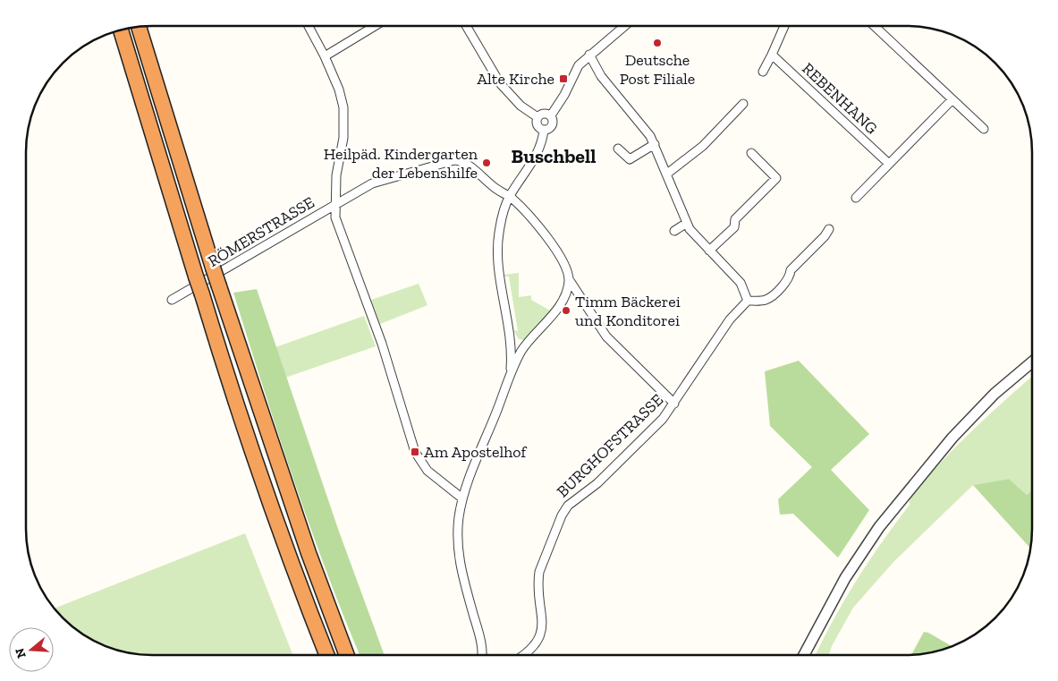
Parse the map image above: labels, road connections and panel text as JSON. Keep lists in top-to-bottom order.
{
  "streets": {
    "street": ["REBENHANG", "RÖMERSTRASSE", "BURGHOFSTRASSE"]
  },
  "crossings": [
    ["RÖMERSTRASSE", "BURGHOFSTRASSE"]
  ],
  "districts": ["Buschbell"],
  "places": {
    "other": ["Deutsche Post Filiale", "Heilpäd. Kindergarten der Lebenshilfe", "Timm Bäckerei und Konditorei"],
    "transit": ["Alte Kirche", "Am Apostelhof"]
  },
  "north": "left"
}
